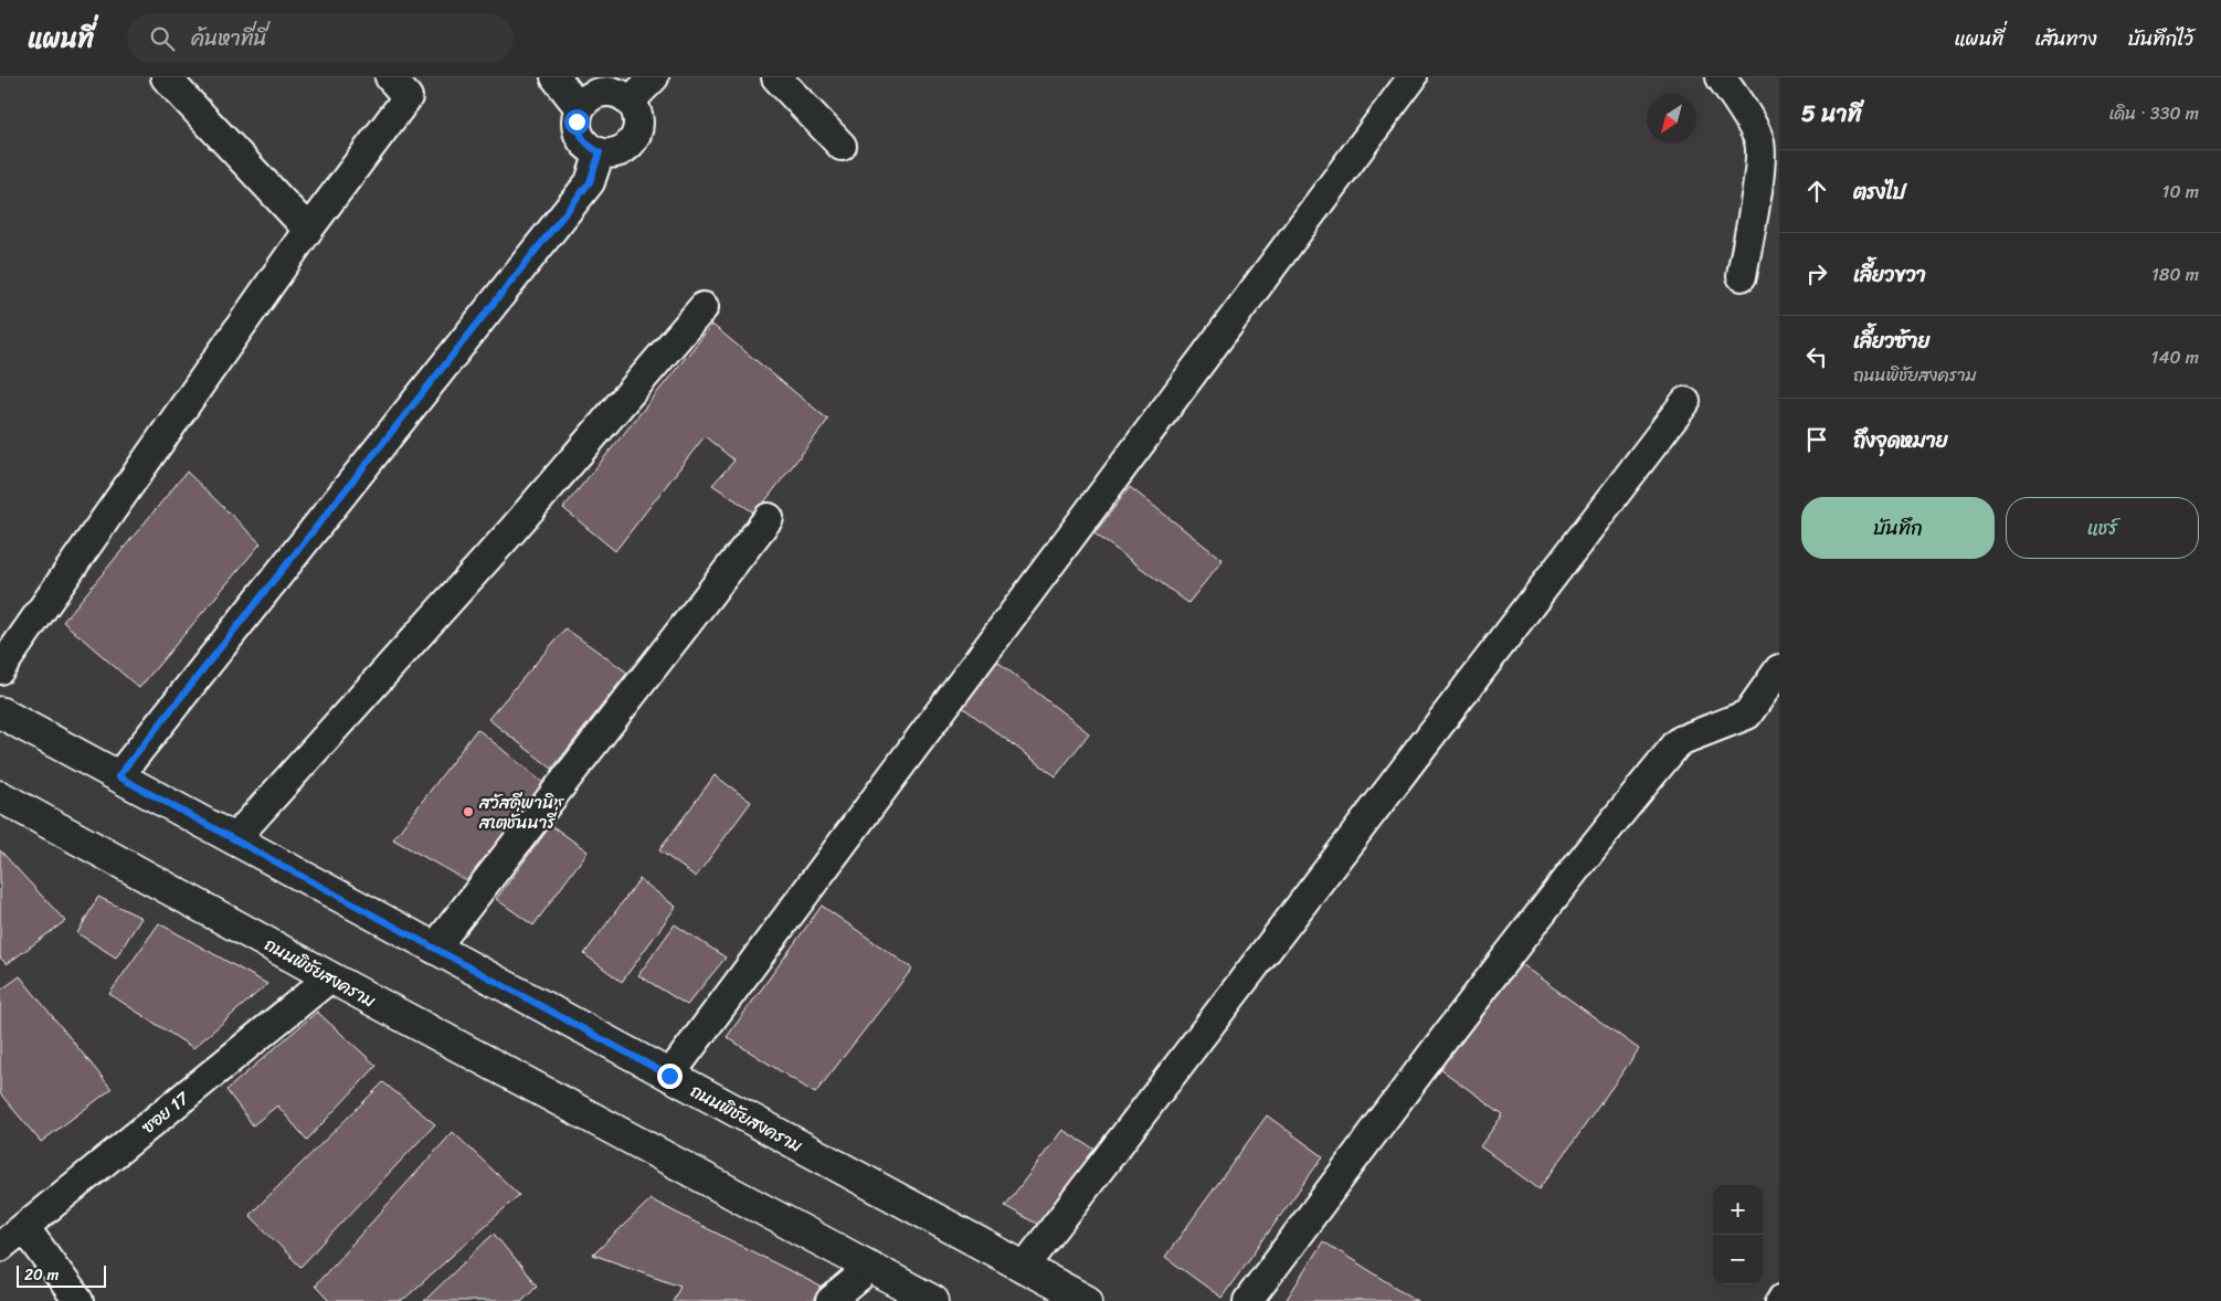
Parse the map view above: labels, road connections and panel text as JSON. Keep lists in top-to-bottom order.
{
  "streets": {
    "main road": ["ถนนพิชัยสงคราม"],
    "street": ["ซอย 17"]
  },
  "crossings": [
    ["ถนนพิชัยสงคราม", "ซอย 17"]
  ],
  "places": ["สวัสดีพานิช สเตชั่นนารี่"],
  "scale_bar": "20 m",
  "north": "bottom left",
  "page": {
    "header": "แผนที่",
    "search": "ค้นหาที่นี่",
    "nav": ["แผนที่", "เส้นทาง", "บันทึกไว้"],
    "heading": ["5 นาที", "เดิน · 330 m"],
    "list": [
      ["ตรงไป", "10 m"],
      ["เลี้ยวขวา", "180 m"],
      ["เลี้ยวซ้าย", "ถนนพิชัยสงคราม", "140 m"],
      "ถึงจุดหมาย"
    ],
    "buttons": ["บันทึก", "แชร์"],
    "map_buttons": ["+", "−"],
    "scale": "20 m"
  }
}
